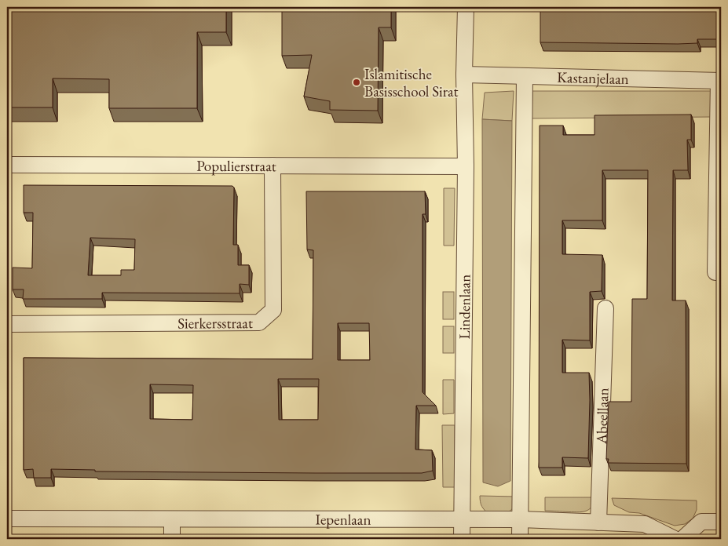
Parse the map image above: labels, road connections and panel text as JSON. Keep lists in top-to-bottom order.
{
  "streets": {
    "street": [
      "Kastanjelaan",
      "Populierstraat",
      "Lindenlaan",
      "Sierkersstraat",
      "Abeellaan",
      "Iepenlaan"
    ]
  },
  "crossings": [
    ["Kastanjelaan", "Lindenlaan"],
    ["Populierstraat", "Lindenlaan"],
    ["Populierstraat", "Sierkersstraat"],
    ["Lindenlaan", "Iepenlaan"],
    ["Abeellaan", "Iepenlaan"]
  ],
  "places": ["Islamitische Basisschool Sirat"]
}
